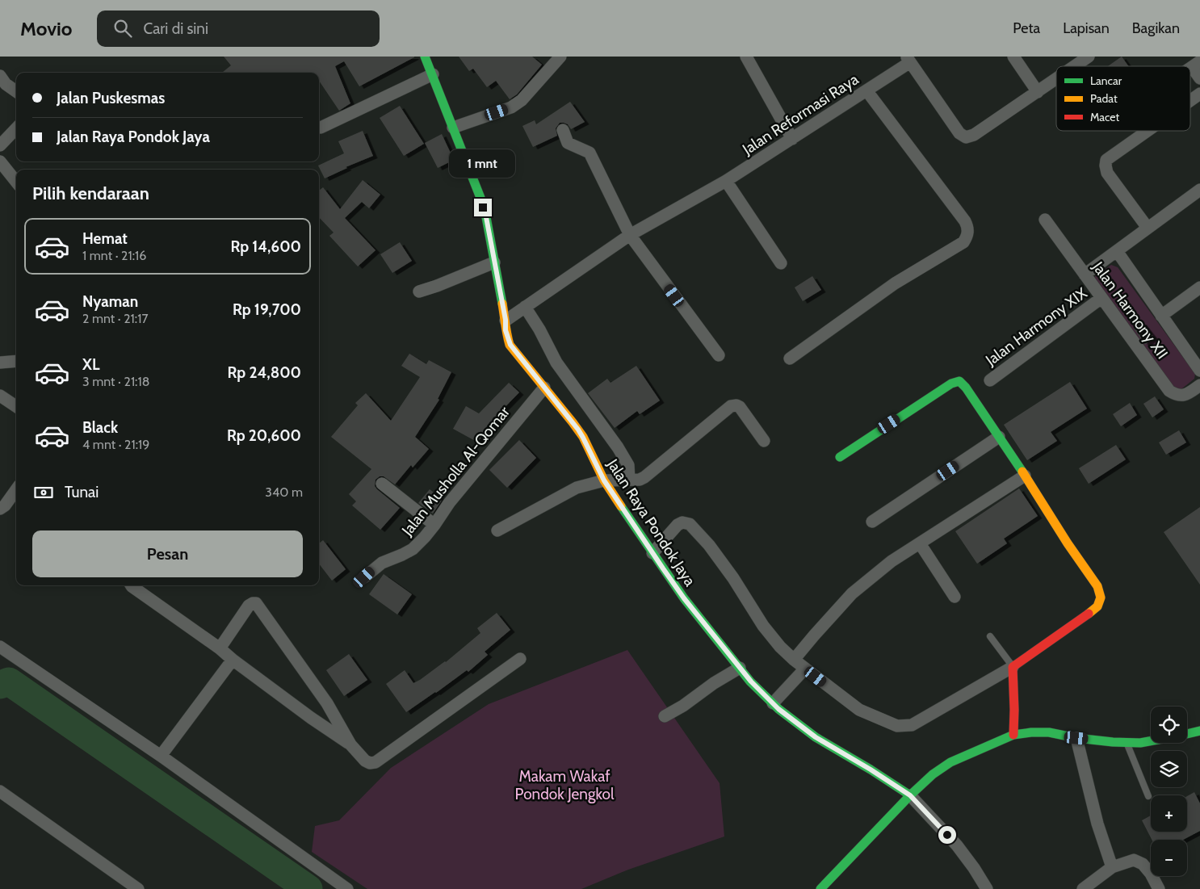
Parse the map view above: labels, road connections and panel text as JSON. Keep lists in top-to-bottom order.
{
  "streets": {
    "main road": ["Jalan Raya Pondok Jaya"],
    "street": [
      "Jalan Reformasi Raya",
      "Jalan Harmony XII",
      "Jalan Harmony XIX",
      "Jalan Musholla Al-Qomar"
    ]
  },
  "crossings": [
    ["Jalan Reformasi Raya", "Jalan Raya Pondok Jaya"],
    ["Jalan Harmony XII", "Jalan Harmony XIX"],
    ["Jalan Musholla Al-Qomar", "Jalan Raya Pondok Jaya"]
  ],
  "parks": ["Makam Wakaf Pondok Jengkol"],
  "legend": ["Lancar", "Padat", "Macet"],
  "page": {
    "header": "Movio",
    "search": "Cari di sini",
    "nav": ["Peta", "Lapisan", "Bagikan"],
    "banner": ["Jalan Puskesmas", "Jalan Raya Pondok Jaya"],
    "bubble": "1 mnt",
    "heading": "Pilih kendaraan",
    "list": [
      {
        "name": "Hemat",
        "note": "1 mnt · 21:16",
        "value": "Rp 14,600"
      },
      {
        "name": "Nyaman",
        "note": "2 mnt · 21:17",
        "value": "Rp 19,700"
      },
      {
        "name": "XL",
        "note": "3 mnt · 21:18",
        "value": "Rp 24,800"
      },
      {
        "name": "Black",
        "note": "4 mnt · 21:19",
        "value": "Rp 20,600"
      }
    ],
    "pay": ["Tunai", "340 m"],
    "buttons": "Pesan",
    "map_buttons": ["+", "−"]
  }
}
